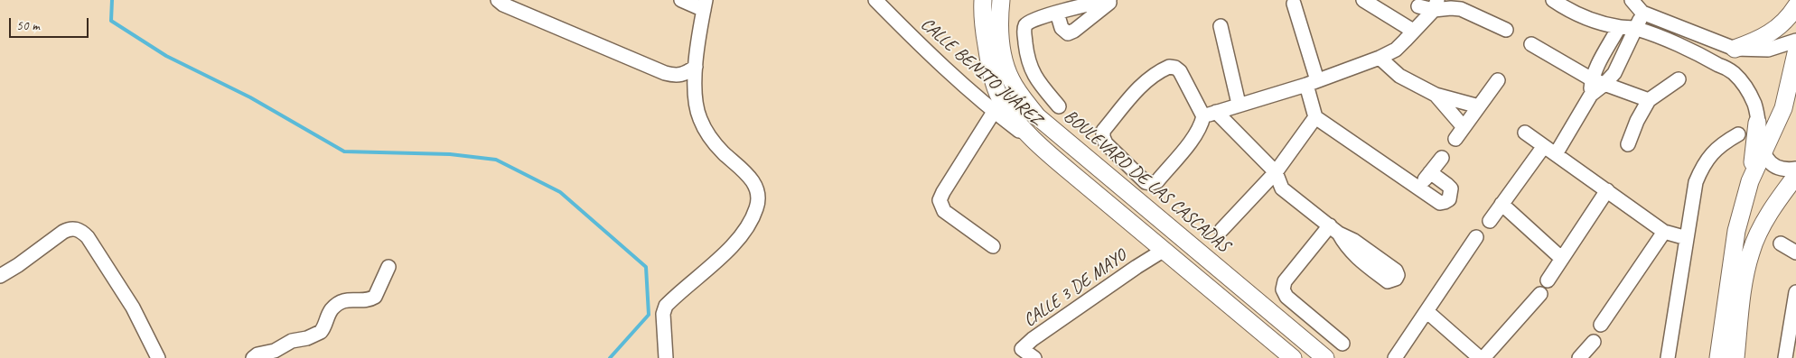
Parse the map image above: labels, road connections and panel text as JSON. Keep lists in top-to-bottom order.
{
  "streets": {
    "main road": ["BOULEVARD DE LAS CASCADAS"],
    "street": ["CALLE BENITO JUÁREZ", "CALLE 3 DE MAYO"]
  },
  "scale_bar": "50 m"
}
